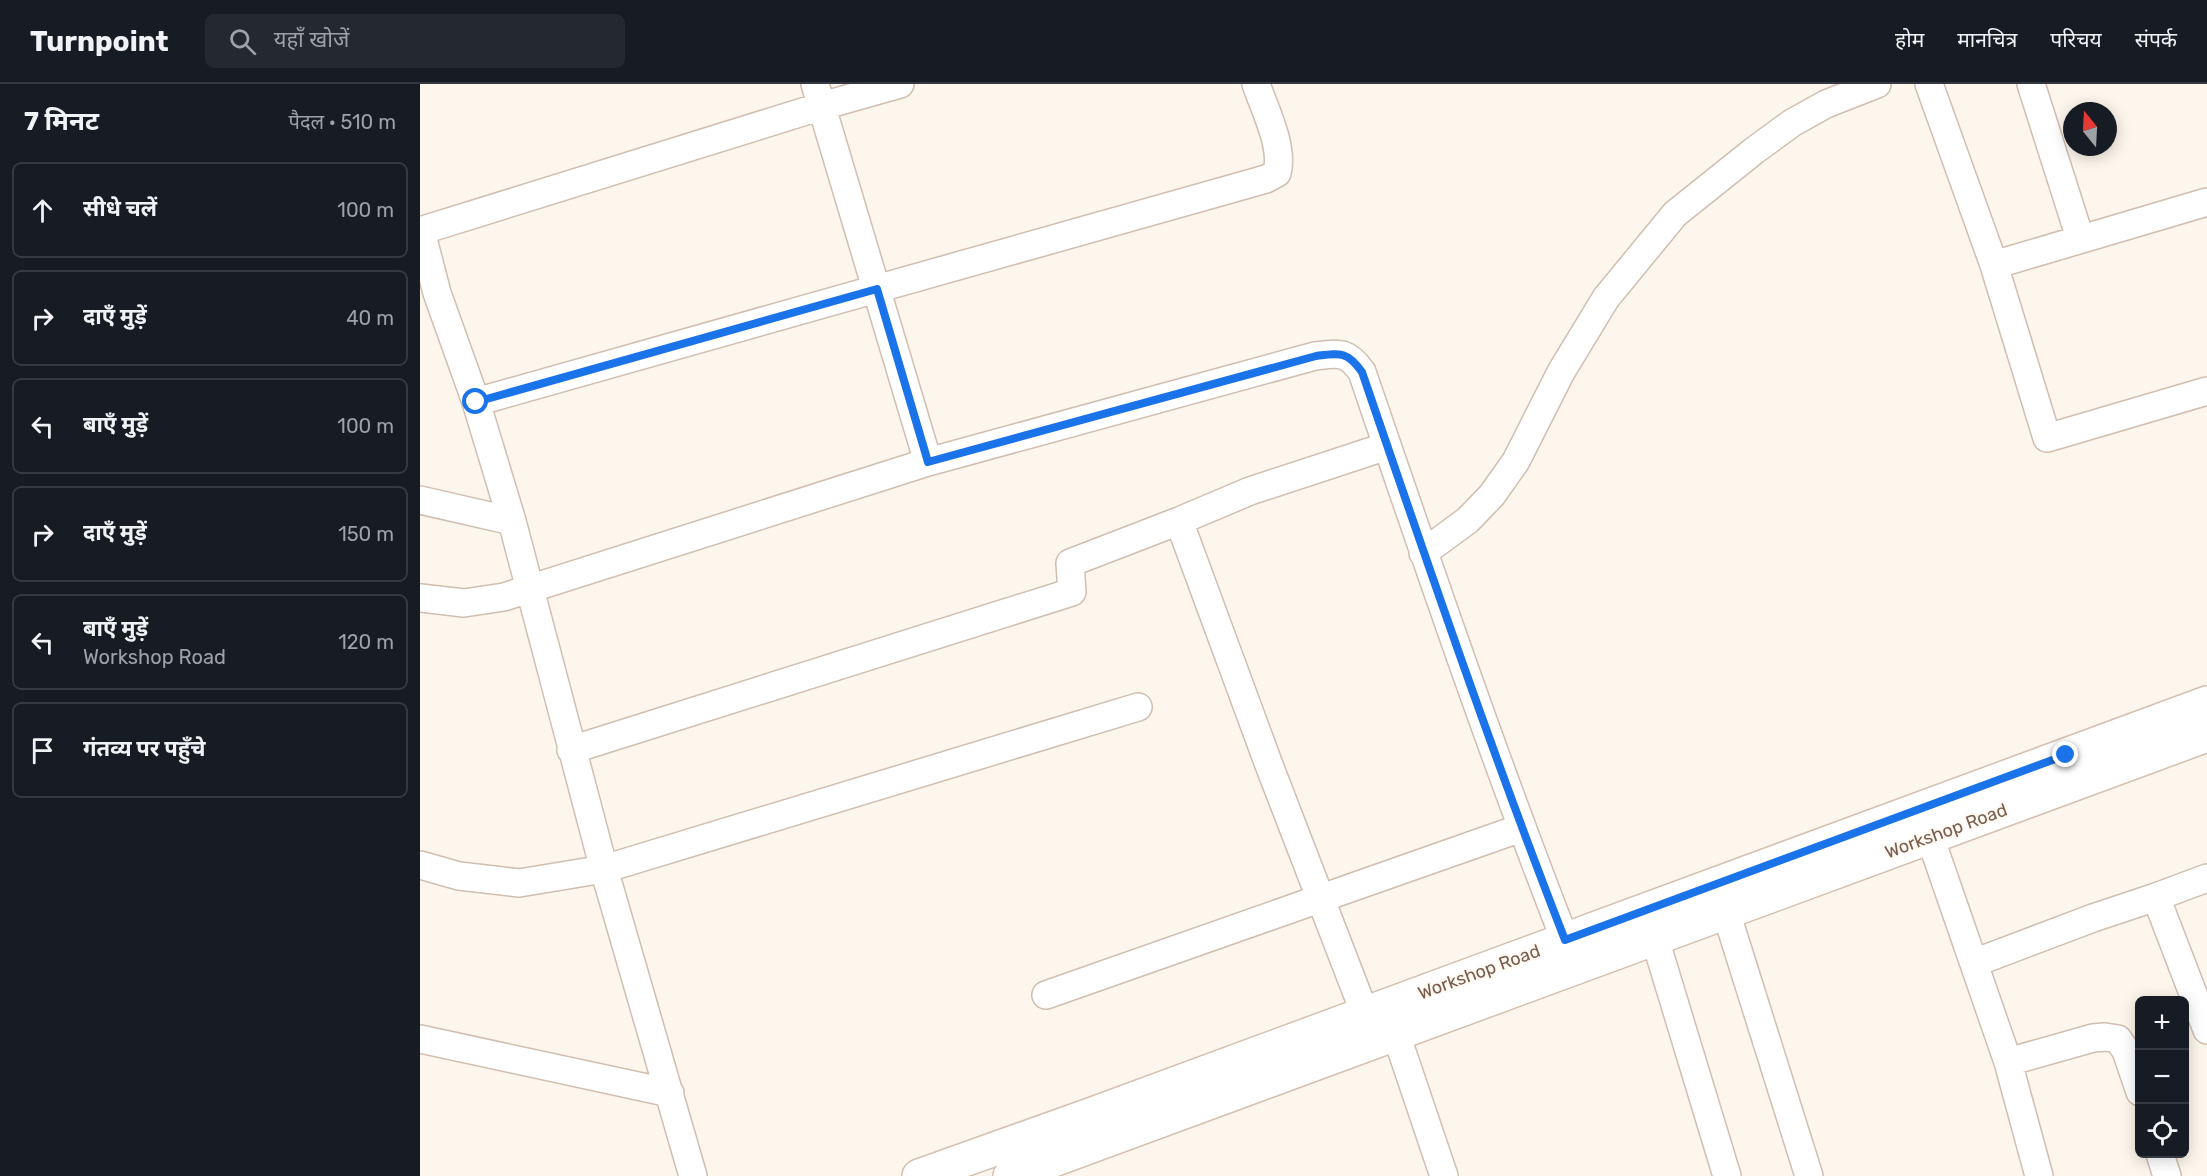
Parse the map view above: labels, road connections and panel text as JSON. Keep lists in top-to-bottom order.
{
  "streets": {
    "main road": ["Workshop Road"]
  },
  "north": "top",
  "page": {
    "header": "Turnpoint",
    "search": "यहाँ खोजें",
    "nav": [
      "होम",
      "मानचित्र",
      "परिचय",
      "संपर्क"
    ],
    "heading": ["7 मिनट", "पैदल · 510 m"],
    "list": [
      ["सीधे चलें", "100 m"],
      ["दाएँ मुड़ें", "40 m"],
      ["बाएँ मुड़ें", "100 m"],
      ["दाएँ मुड़ें", "150 m"],
      ["बाएँ मुड़ें", "Workshop Road", "120 m"],
      "गंतव्य पर पहुँचे"
    ],
    "map_buttons": ["+", "−"]
  }
}
